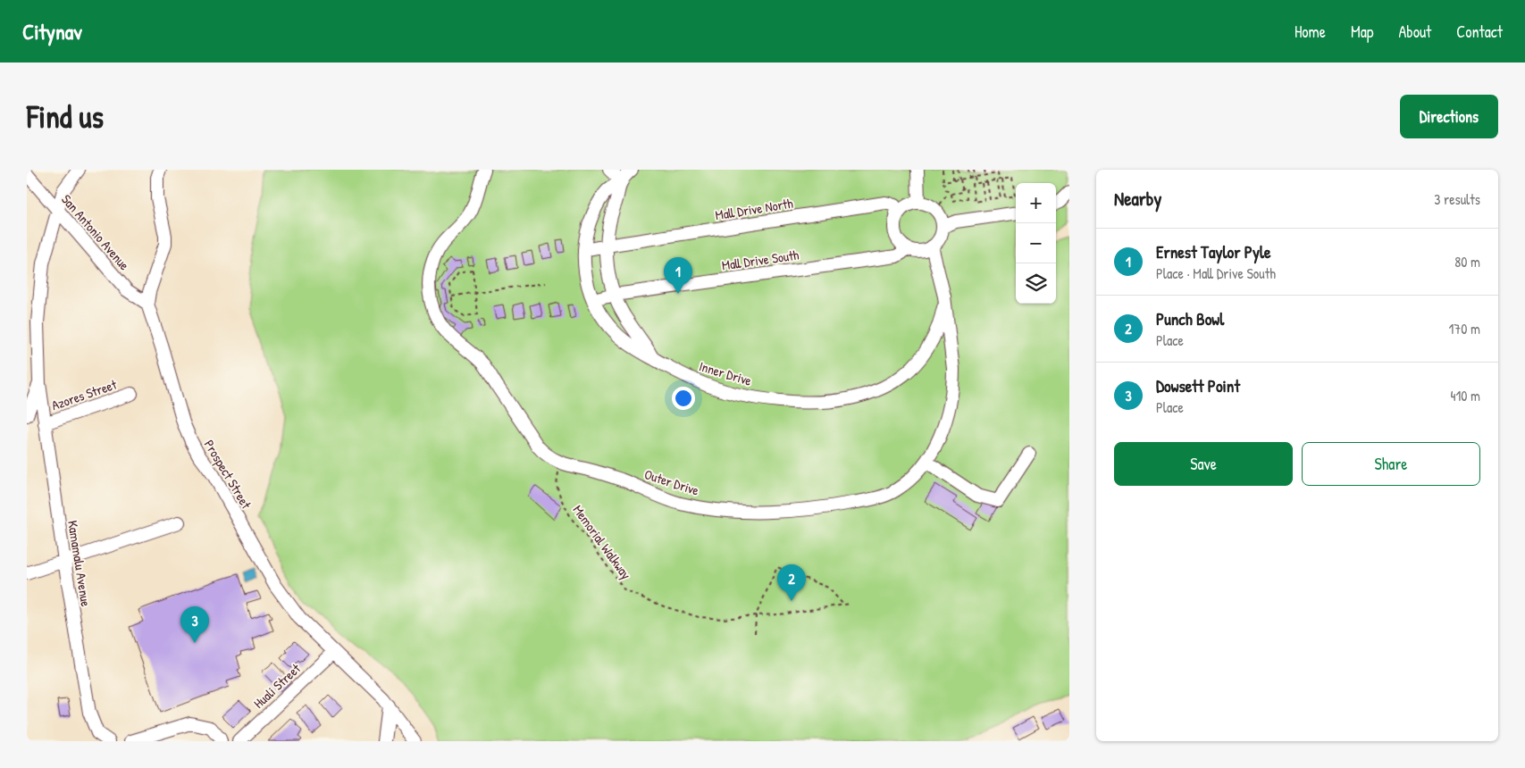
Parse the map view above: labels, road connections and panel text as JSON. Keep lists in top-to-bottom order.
{
  "streets": {
    "street": [
      "Mall Drive North",
      "San Antonio Avenue",
      "Mall Drive South",
      "Inner Drive",
      "Azores Street",
      "Prospect Street",
      "Outer Drive",
      "Kamamalu Avenue",
      "Huali Street"
    ],
    "path": ["Memorial Walkway"]
  },
  "crossings": [
    ["Mall Drive North", "Mall Drive South"],
    ["Mall Drive North", "Inner Drive"],
    ["Mall Drive North", "Outer Drive"],
    ["San Antonio Avenue", "Prospect Street"],
    ["San Antonio Avenue", "Kamamalu Avenue"],
    ["Mall Drive South", "Inner Drive"],
    ["Mall Drive South", "Outer Drive"],
    ["Inner Drive", "Outer Drive"],
    ["Azores Street", "Kamamalu Avenue"],
    ["Prospect Street", "Huali Street"],
    ["Outer Drive", "Memorial Walkway"]
  ],
  "page": {
    "header": "Citynav",
    "nav": [
      "Home",
      "Map",
      "About",
      "Contact"
    ],
    "buttons": [
      "Directions",
      ["Save", "Share"]
    ],
    "title": "Find us",
    "heading": ["Nearby", "3 results"],
    "map_buttons": ["+", "−"],
    "list": [
      {
        "mark": "1",
        "name": "Ernest Taylor Pyle",
        "note": "Place · Mall Drive South",
        "value": "80 m"
      },
      {
        "mark": "2",
        "name": "Punch Bowl",
        "note": "Place",
        "value": "170 m"
      },
      {
        "mark": "3",
        "name": "Dowsett Point",
        "note": "Place",
        "value": "410 m"
      }
    ],
    "pins": ["1", "2", "3"]
  }
}
